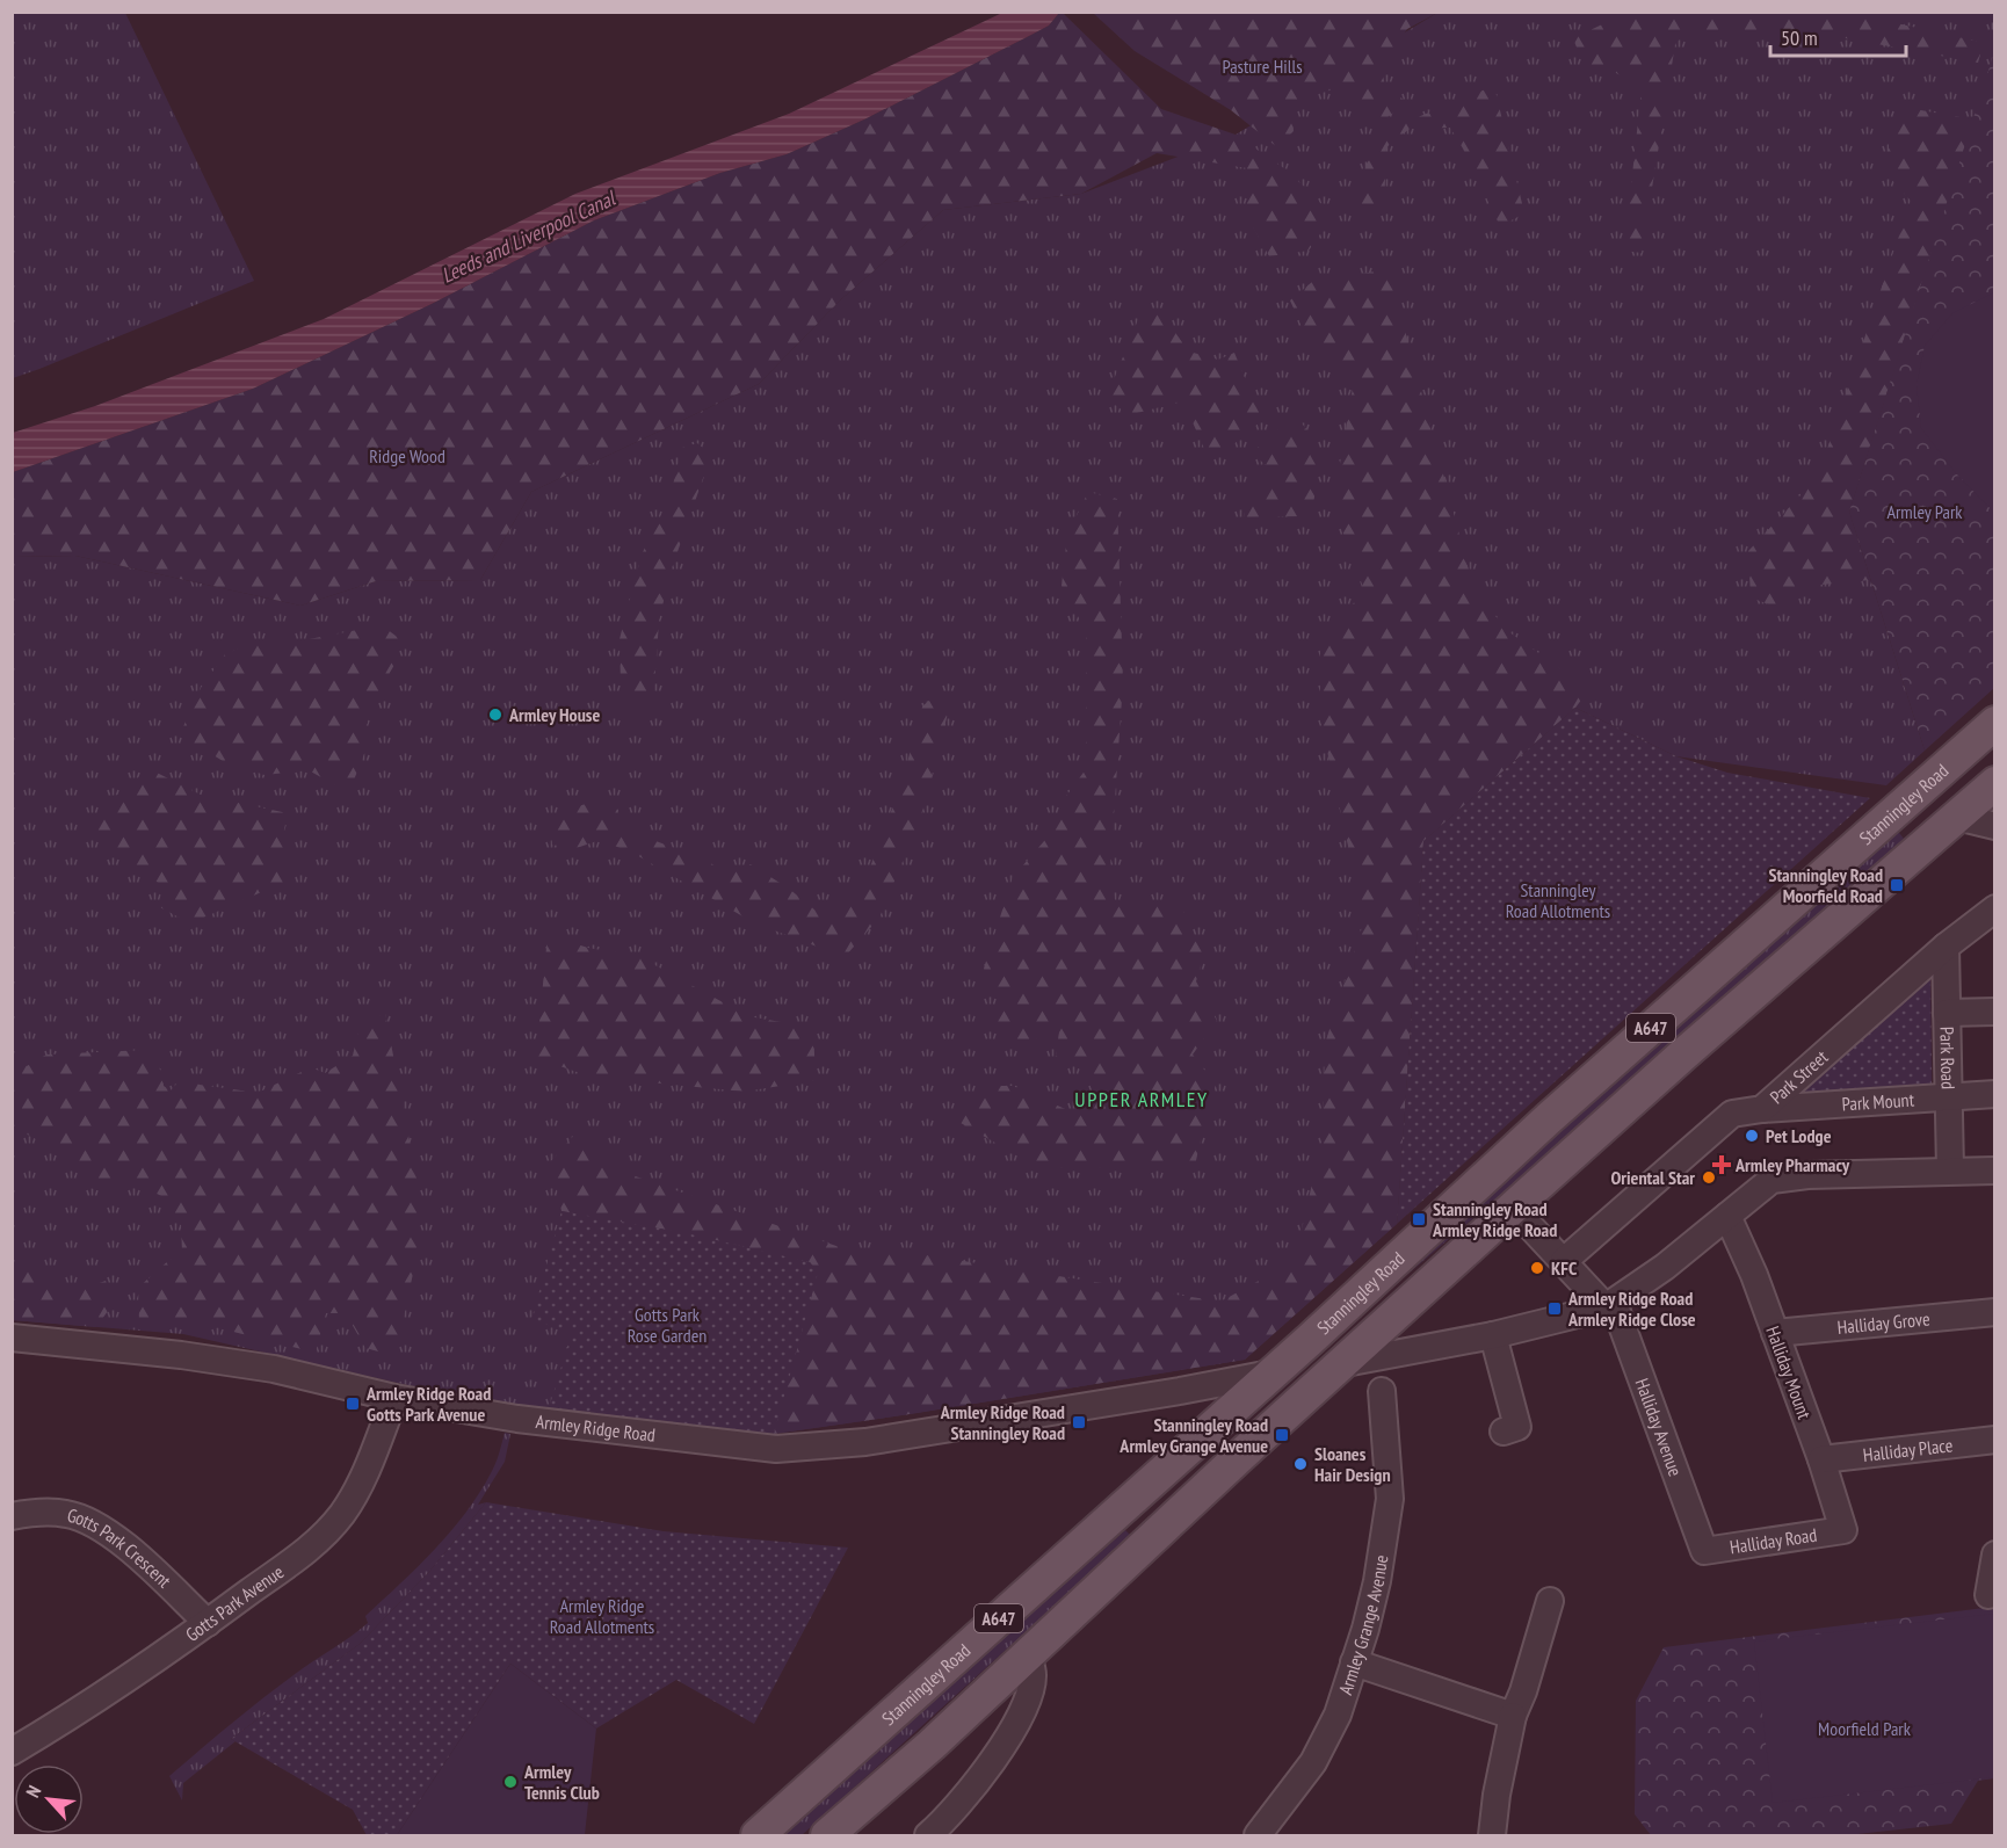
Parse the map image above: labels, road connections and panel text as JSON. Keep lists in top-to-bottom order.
{
  "streets": {
    "main road": ["Stanningley Road", "A647"],
    "street": [
      "Park Road",
      "Park Street",
      "Park Mount",
      "Halliday Grove",
      "Halliday Mount",
      "Armley Ridge Road",
      "Halliday Avenue",
      "Halliday Place",
      "Halliday Road",
      "Gotts Park Crescent",
      "Gotts Park Avenue",
      "Armley Grange Avenue"
    ]
  },
  "crossings": [
    ["Stanningley Road", "Armley Ridge Road"],
    ["Park Road", "Park Street"],
    ["Park Road", "Park Mount"],
    ["Park Street", "Park Mount"],
    ["Halliday Grove", "Halliday Mount"],
    ["Halliday Mount", "Halliday Place"],
    ["Halliday Mount", "Halliday Road"],
    ["Armley Ridge Road", "Gotts Park Avenue"],
    ["Halliday Avenue", "Halliday Road"],
    ["Gotts Park Crescent", "Gotts Park Avenue"]
  ],
  "districts": ["UPPER ARMLEY"],
  "water": ["Leeds and Liverpool Canal"],
  "parks": [
    "Pasture Hills",
    "Ridge Wood",
    "Armley Park",
    "Stanningley Road Allotments",
    "Gotts Park Rose Garden",
    "Armley Ridge Road Allotments",
    "Moorfield Park"
  ],
  "places": {
    "other": [
      "Armley House",
      "Pet Lodge",
      "Oriental Star",
      "KFC",
      "Sloanes Hair Design",
      "Armley Tennis Club"
    ],
    "transit": [
      "Stanningley Road Moorfield Road",
      "Stanningley Road Armley Ridge Road",
      "Armley Ridge Road Armley Ridge Close",
      "Armley Ridge Road Gotts Park Avenue",
      "Armley Ridge Road Stanningley Road",
      "Stanningley Road Armley Grange Avenue"
    ],
    "health": ["Armley Pharmacy"]
  },
  "scale_bar": "50 m",
  "north": "top left"
}
